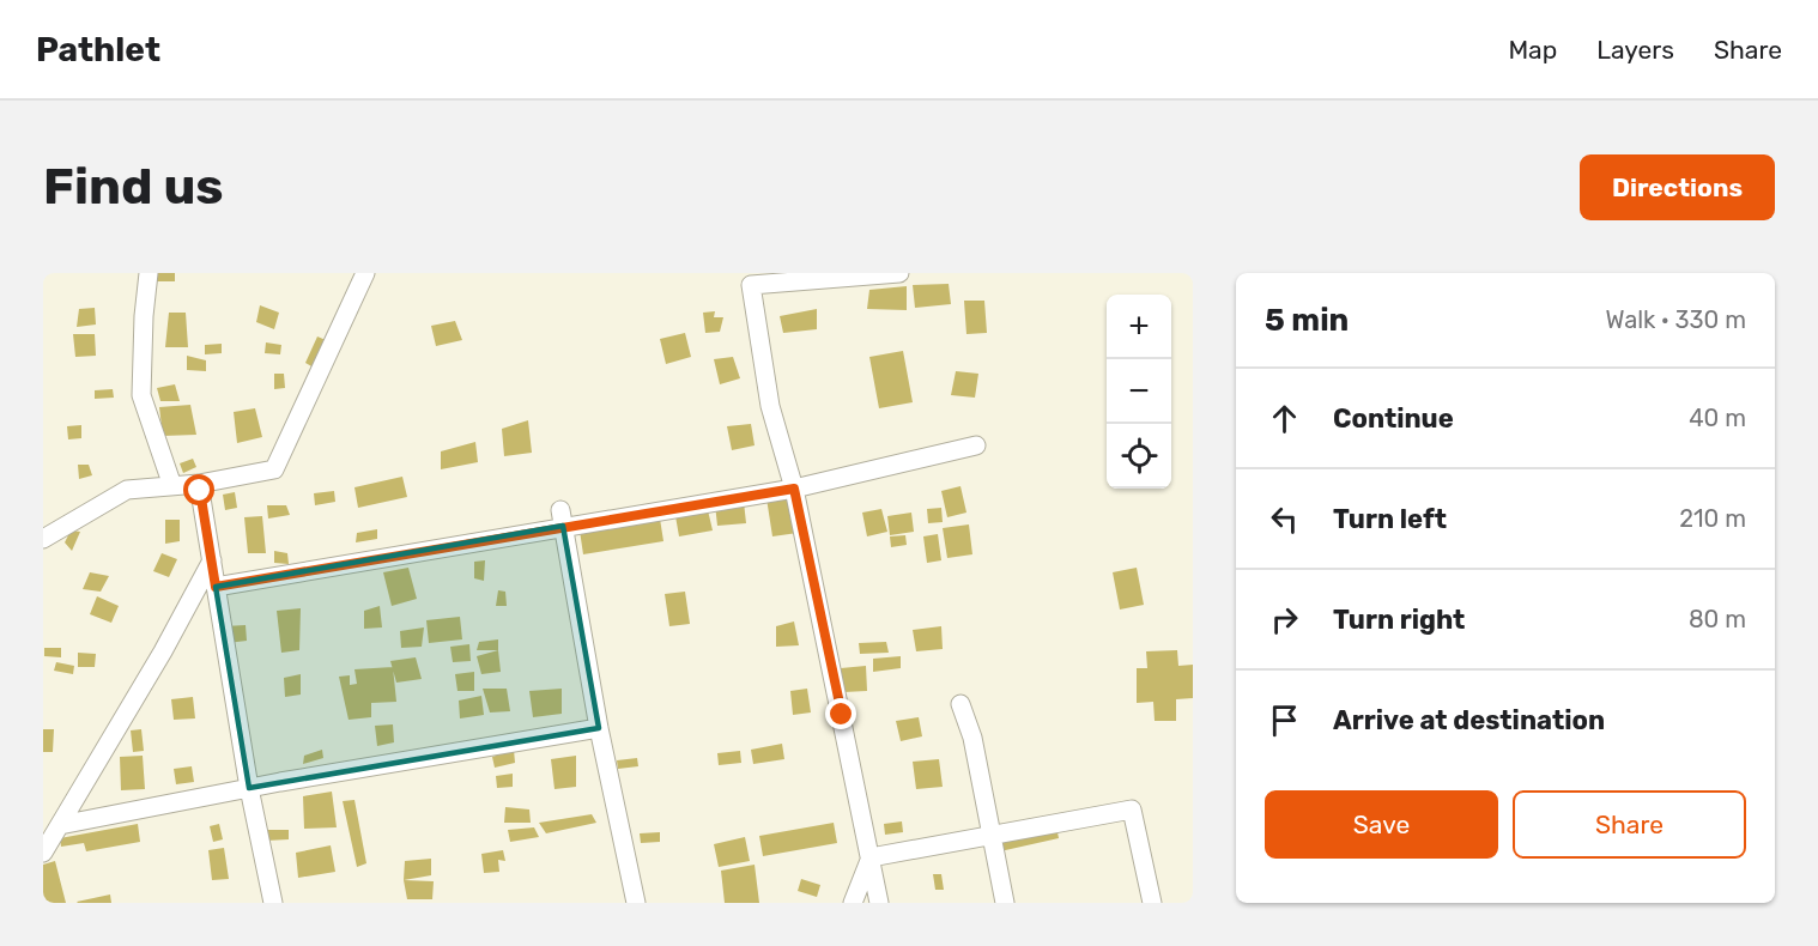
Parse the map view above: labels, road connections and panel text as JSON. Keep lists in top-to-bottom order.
{
  "page": {
    "header": "Pathlet",
    "nav": ["Map", "Layers", "Share"],
    "buttons": [
      "Directions",
      ["Save", "Share"]
    ],
    "title": "Find us",
    "heading": ["5 min", "Walk · 330 m"],
    "map_buttons": ["+", "−"],
    "list": [
      ["Continue", "40 m"],
      ["Turn left", "210 m"],
      ["Turn right", "80 m"],
      "Arrive at destination"
    ]
  }
}
